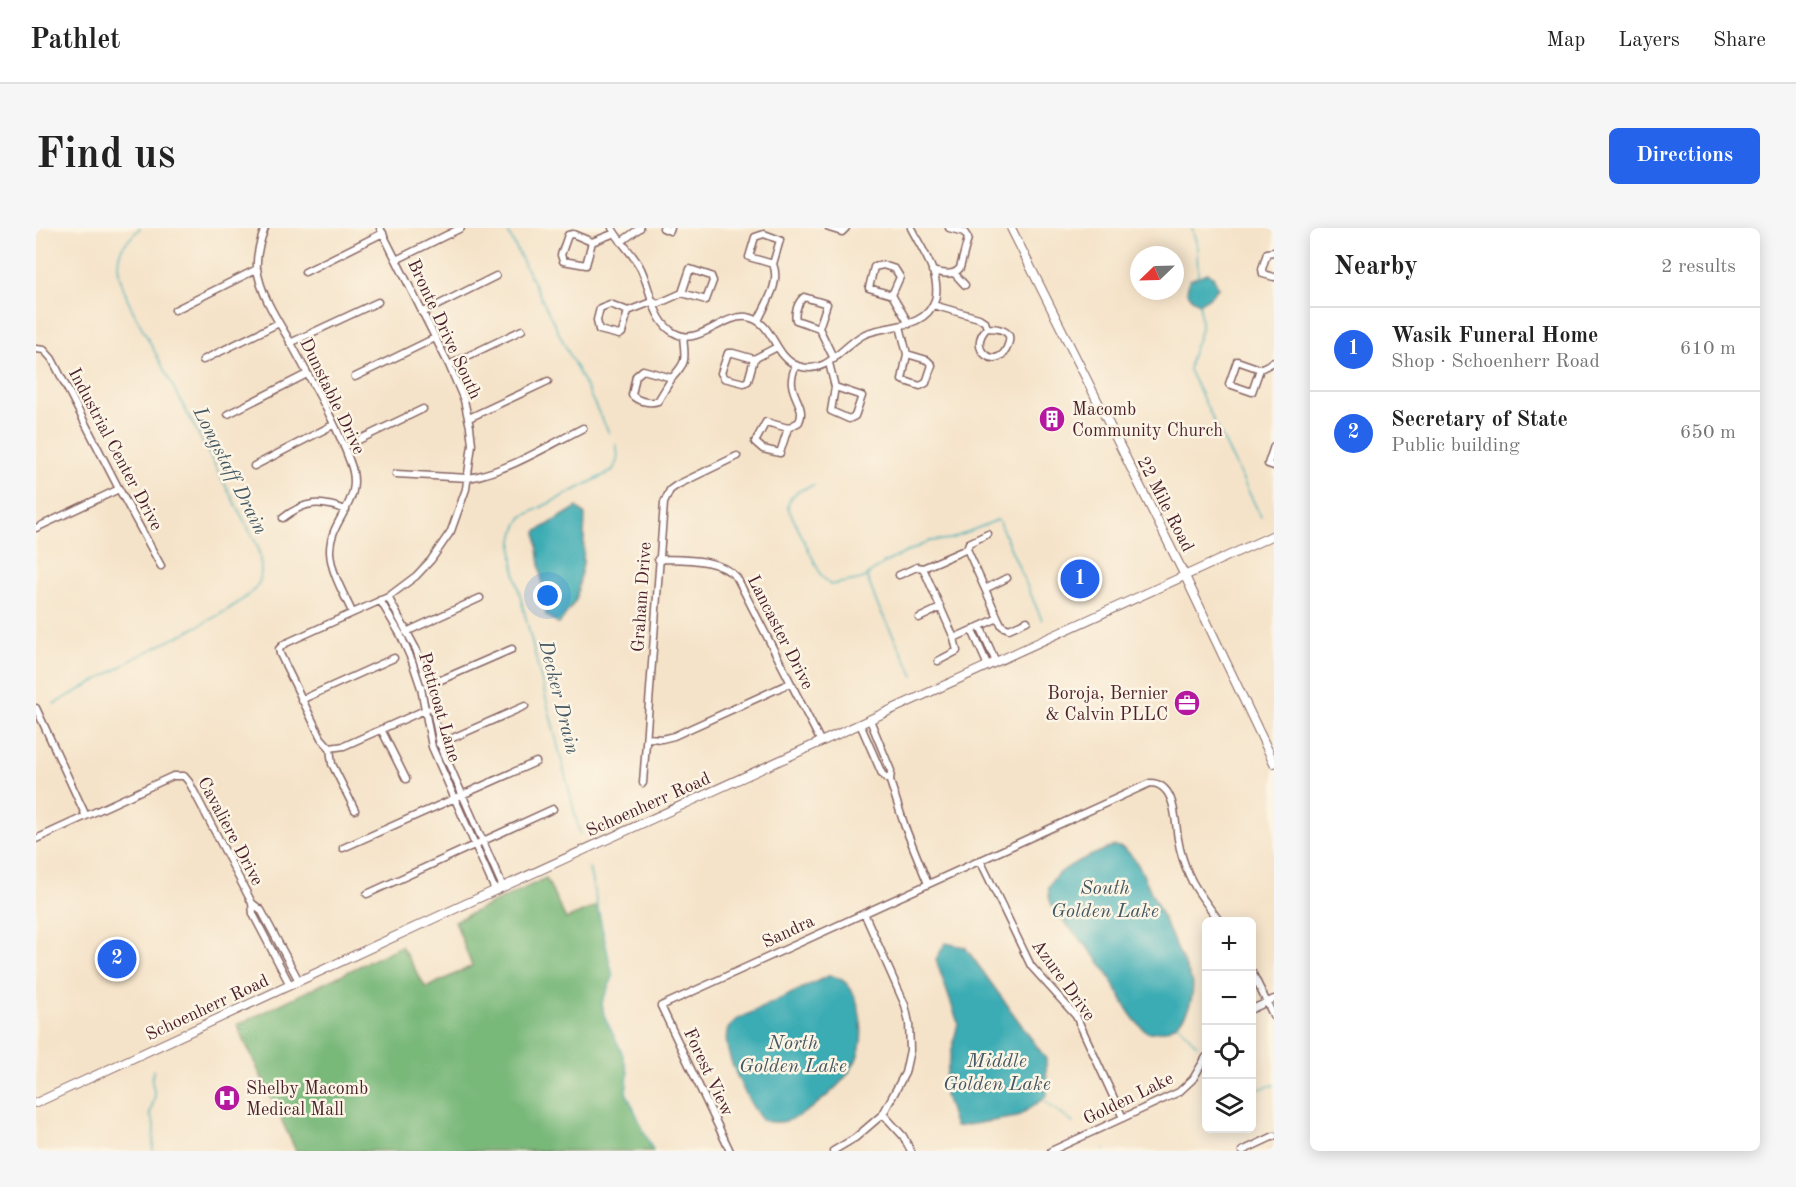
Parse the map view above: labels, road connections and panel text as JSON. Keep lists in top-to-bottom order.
{
  "streets": {
    "street": [
      "Bronte Drive South",
      "Dunstable Drive",
      "Industrial Center Drive",
      "22 Mile Road",
      "Graham Drive",
      "Lancaster Drive",
      "Petticoat Lane",
      "Schoenherr Road",
      "Cavaliere Drive",
      "Sandra",
      "Azure Drive",
      "Forest View",
      "Golden Lake"
    ]
  },
  "crossings": [
    ["Bronte Drive South", "Dunstable Drive"],
    ["Bronte Drive South", "Petticoat Lane"],
    ["22 Mile Road", "Schoenherr Road"],
    ["Graham Drive", "Lancaster Drive"],
    ["Lancaster Drive", "Schoenherr Road"],
    ["Petticoat Lane", "Schoenherr Road"],
    ["Schoenherr Road", "Cavaliere Drive"],
    ["Sandra", "Azure Drive"],
    ["Sandra", "Forest View"],
    ["Azure Drive", "Golden Lake"]
  ],
  "water": [
    "Longstaff Drain",
    "Decker Drain",
    "South Golden Lake",
    "North Golden Lake",
    "Middle Golden Lake"
  ],
  "places": {
    "building": ["Macomb Community Church"],
    "office": ["Boroja, Bernier & Calvin PLLC"],
    "hospital": ["Shelby Macomb Medical Mall"]
  },
  "north": "bottom left",
  "page": {
    "header": "Pathlet",
    "nav": ["Map", "Layers", "Share"],
    "buttons": "Directions",
    "title": "Find us",
    "heading": ["Nearby", "2 results"],
    "list": [
      {
        "mark": "1",
        "name": "Wasik Funeral Home",
        "note": "Shop · Schoenherr Road",
        "value": "610 m"
      },
      {
        "mark": "2",
        "name": "Secretary of State",
        "note": "Public building",
        "value": "650 m"
      }
    ],
    "pins": ["1", "2"],
    "map_buttons": ["+", "−"]
  }
}
